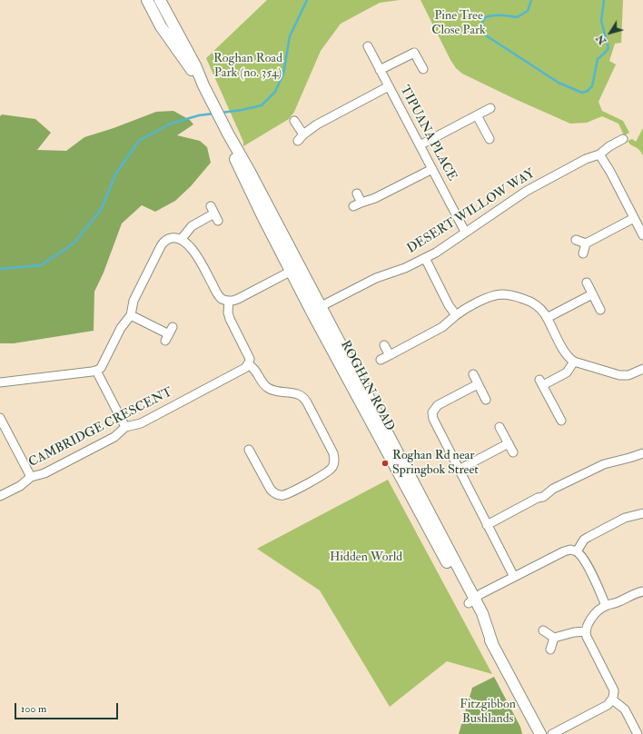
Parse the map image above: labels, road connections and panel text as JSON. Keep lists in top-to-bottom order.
{
  "streets": {
    "main road": ["ROGHAN ROAD"],
    "street": ["TIPUANA PLACE", "DESERT WILLOW WAY", "CAMBRIDGE CRESCENT"]
  },
  "crossings": [
    ["TIPUANA PLACE", "DESERT WILLOW WAY"],
    ["DESERT WILLOW WAY", "ROGHAN ROAD"]
  ],
  "parks": [
    "Pine Tree Close Park",
    "Roghan Road Park (no. 354)",
    "Hidden World",
    "Fitzgibbon Bushlands"
  ],
  "places": ["Roghan Rd near Springbok Street"],
  "scale_bar": "100 m",
  "north": "bottom left"
}
